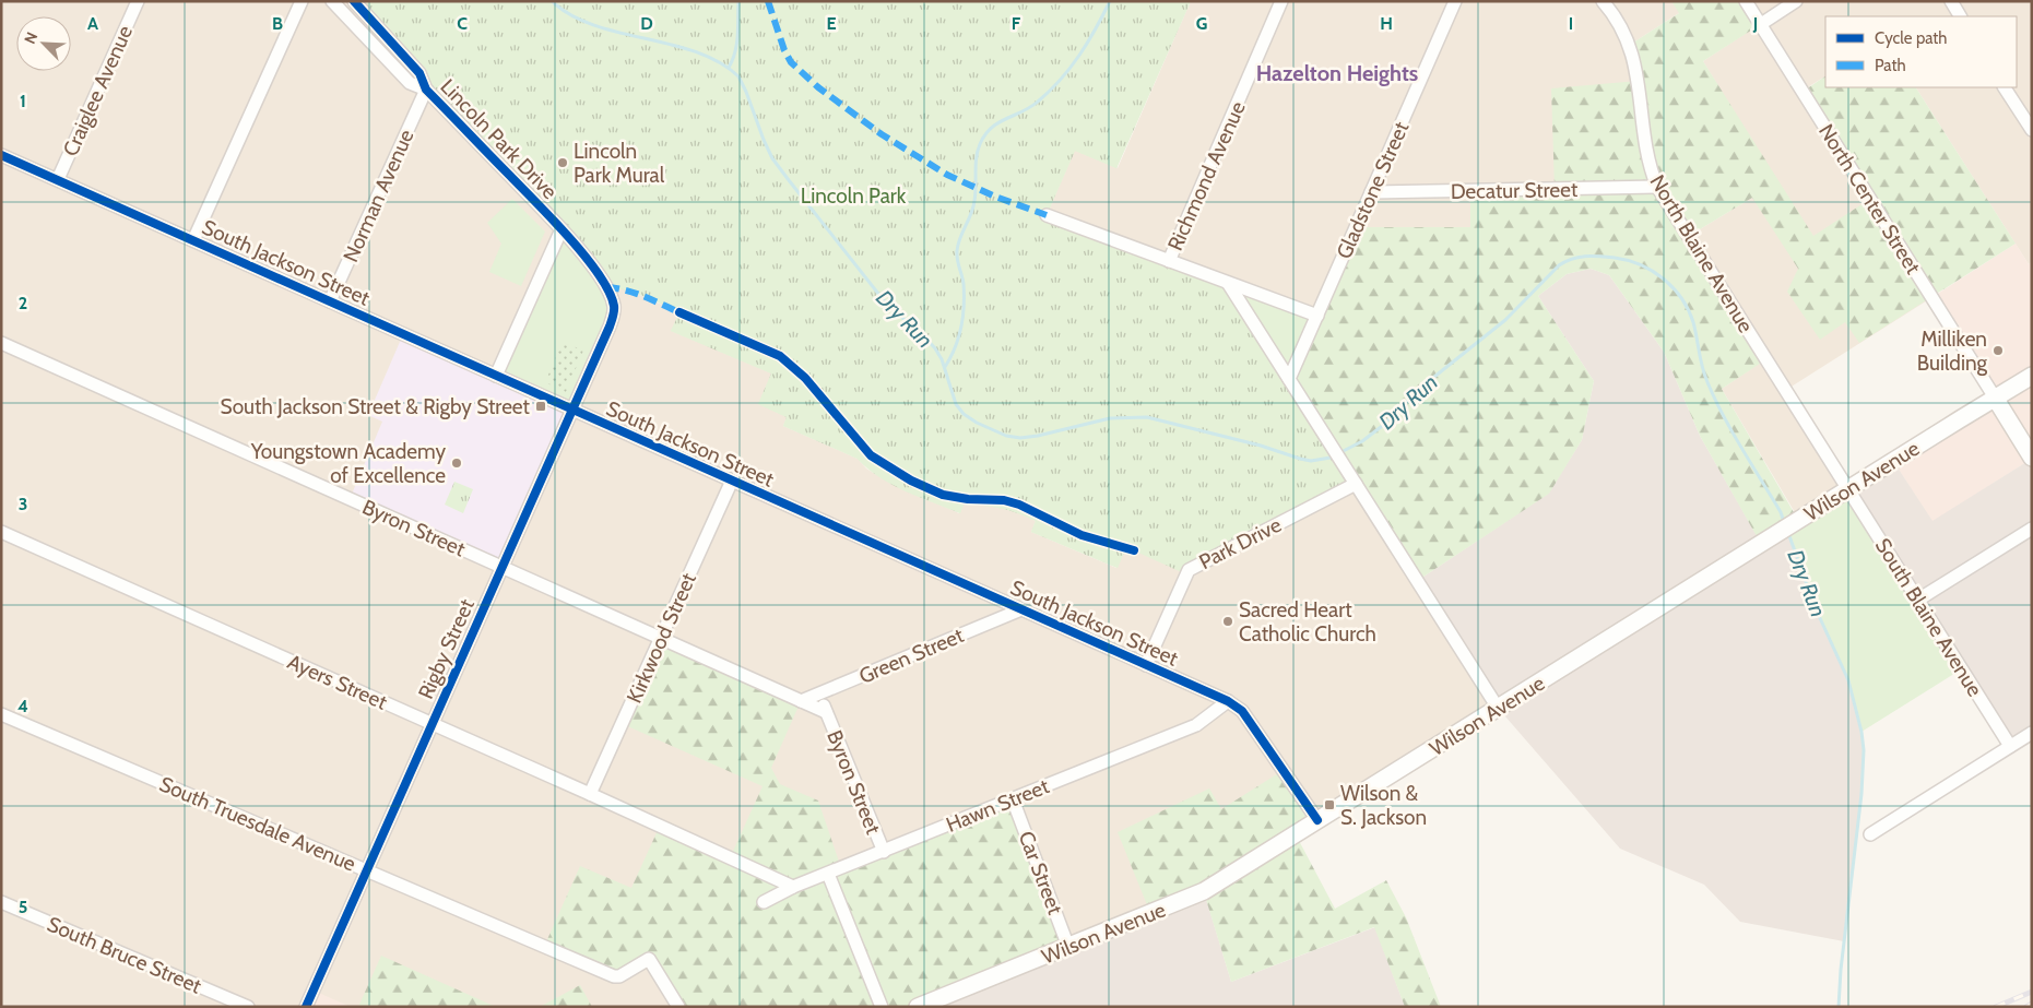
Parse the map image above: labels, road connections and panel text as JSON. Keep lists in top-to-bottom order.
{
  "streets": {
    "main road": ["Wilson Avenue"],
    "street": [
      "Craiglee Avenue",
      "Lincoln Park Drive",
      "Richmond Avenue",
      "Gladstone Street",
      "Decatur Street",
      "Norman Avenue",
      "North Center Street",
      "North Blaine Avenue",
      "South Jackson Street",
      "Byron Street",
      "Park Drive",
      "South Blaine Avenue",
      "Kirkwood Street",
      "Rigby Street",
      "Green Street",
      "Ayers Street",
      "Hawn Street",
      "South Truesdale Avenue",
      "Car Street",
      "South Bruce Street"
    ]
  },
  "crossings": [
    ["Craiglee Avenue", "South Jackson Street"],
    ["Lincoln Park Drive", "Norman Avenue"],
    ["Lincoln Park Drive", "Rigby Street"],
    ["Gladstone Street", "Decatur Street"],
    ["Decatur Street", "North Blaine Avenue"],
    ["Norman Avenue", "South Jackson Street"],
    ["North Center Street", "Wilson Avenue"],
    ["North Blaine Avenue", "Wilson Avenue"],
    ["North Blaine Avenue", "South Blaine Avenue"],
    ["South Jackson Street", "Wilson Avenue"],
    ["South Jackson Street", "Park Drive"],
    ["South Jackson Street", "Kirkwood Street"],
    ["South Jackson Street", "Rigby Street"],
    ["South Jackson Street", "Green Street"],
    ["South Jackson Street", "Hawn Street"],
    ["Wilson Avenue", "South Blaine Avenue"],
    ["Wilson Avenue", "Car Street"],
    ["Byron Street", "Kirkwood Street"],
    ["Byron Street", "Rigby Street"],
    ["Byron Street", "Green Street"],
    ["Byron Street", "Hawn Street"],
    ["Kirkwood Street", "Ayers Street"],
    ["Rigby Street", "Ayers Street"],
    ["Rigby Street", "South Truesdale Avenue"],
    ["Ayers Street", "Hawn Street"],
    ["Hawn Street", "Car Street"]
  ],
  "districts": ["Hazelton Heights"],
  "water": ["Dry Run"],
  "parks": ["Lincoln Park"],
  "places": {
    "other": [
      "Lincoln Park Mural",
      "Milliken Building",
      "Youngstown Academy of Excellence",
      "Sacred Heart Catholic Church"
    ],
    "transit": ["South Jackson Street & Rigby Street", "Wilson & S. Jackson"]
  },
  "legend": ["Cycle path", "Path"],
  "north": "top left",
  "grid": {
    "columns": [
      "A",
      "B",
      "C",
      "D",
      "E",
      "F",
      "G",
      "H",
      "I",
      "J"
    ],
    "rows": [
      "1",
      "2",
      "3",
      "4",
      "5"
    ]
  }
}
